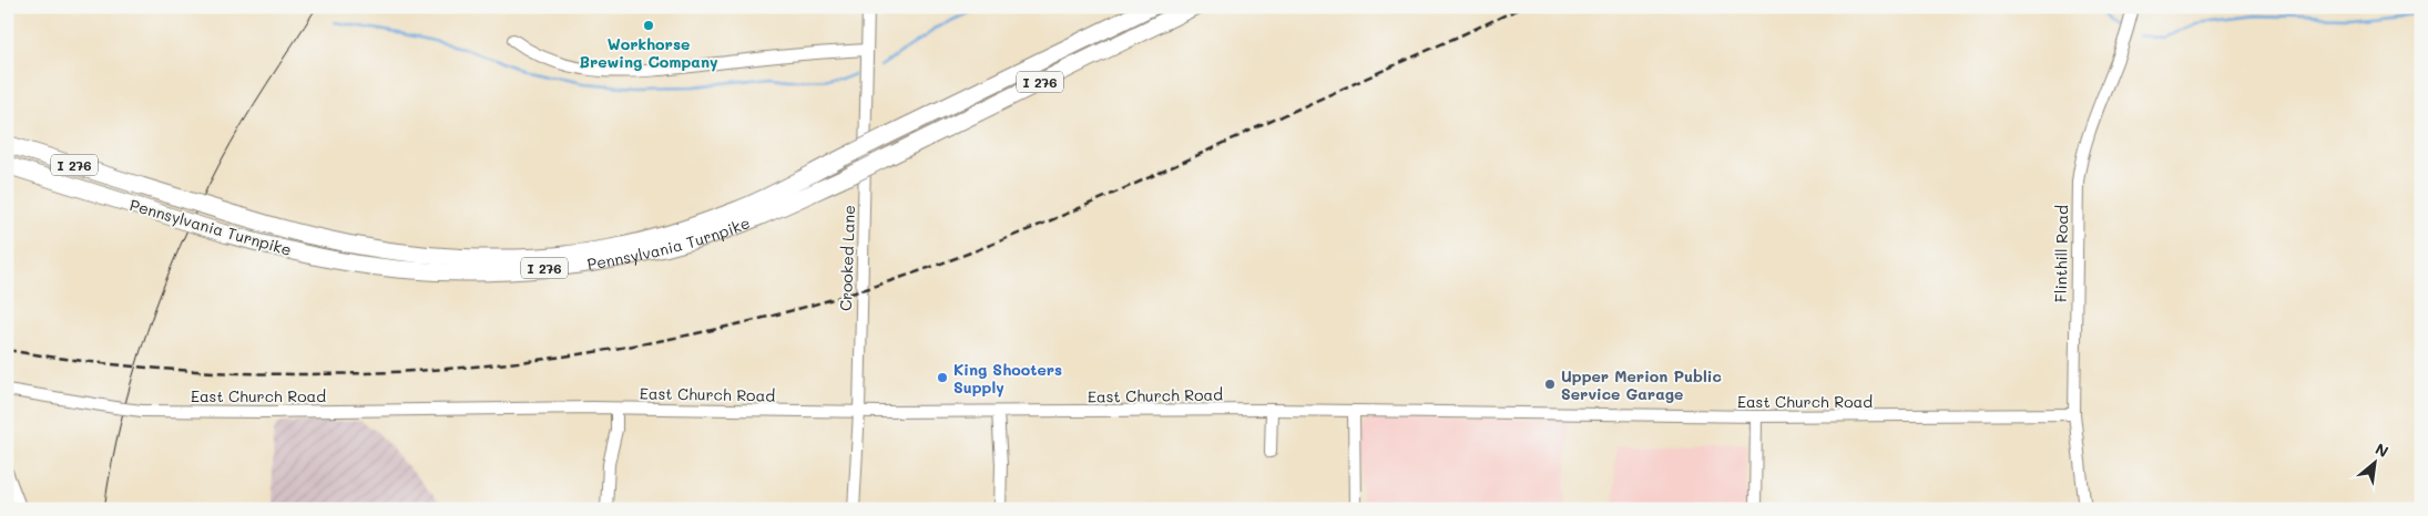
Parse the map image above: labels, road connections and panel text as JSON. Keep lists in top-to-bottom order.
{
  "streets": {
    "highway": ["I 276", "Pennsylvania Turnpike"],
    "street": ["Flinthill Road", "Crooked Lane", "East Church Road"]
  },
  "crossings": [
    ["Flinthill Road", "East Church Road"],
    ["Crooked Lane", "East Church Road"]
  ],
  "places": ["Workhorse Brewing Company", "King Shooters Supply", "Upper Merion Public Service Garage"],
  "north": "top right"
}
